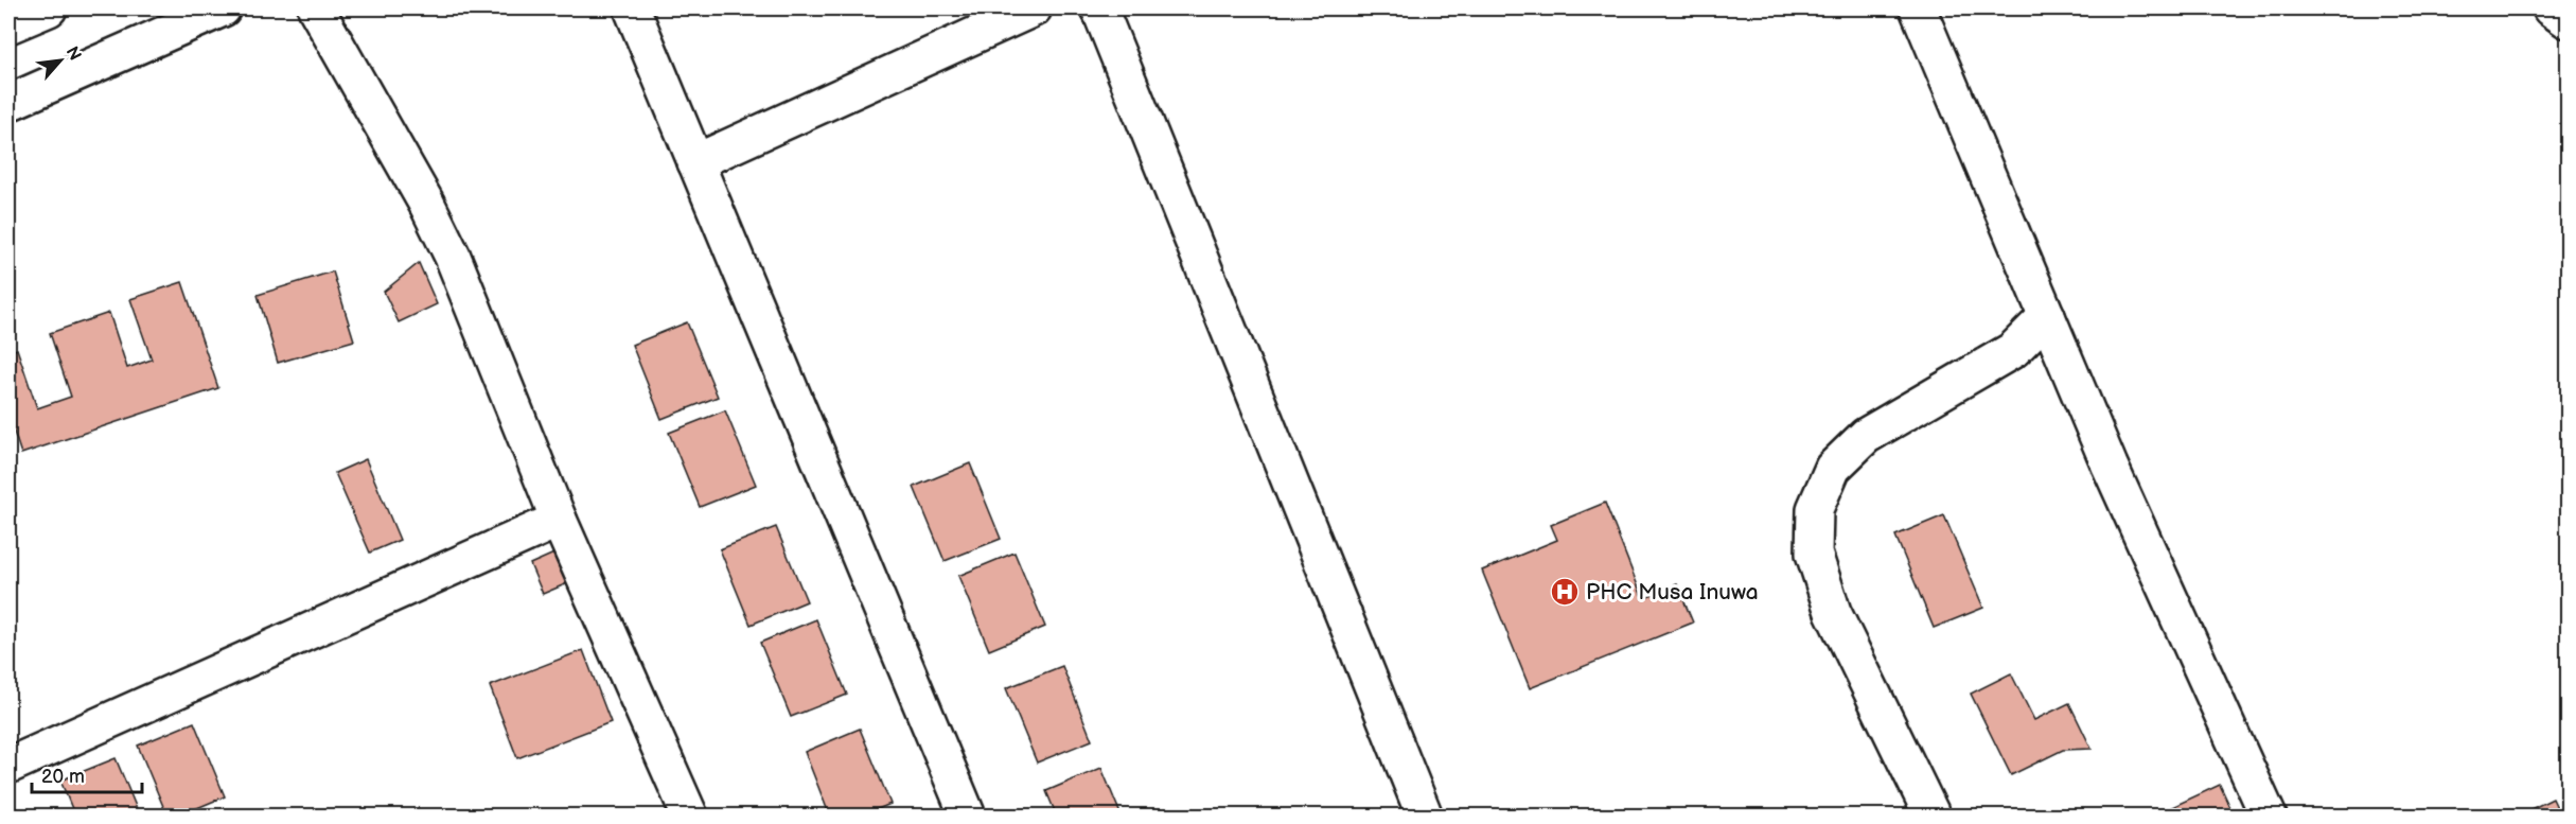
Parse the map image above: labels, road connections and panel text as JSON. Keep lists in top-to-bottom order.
{
  "places": {
    "hospital": ["PHC Musa Inuwa"]
  },
  "scale_bar": "20 m",
  "north": "top right"
}
